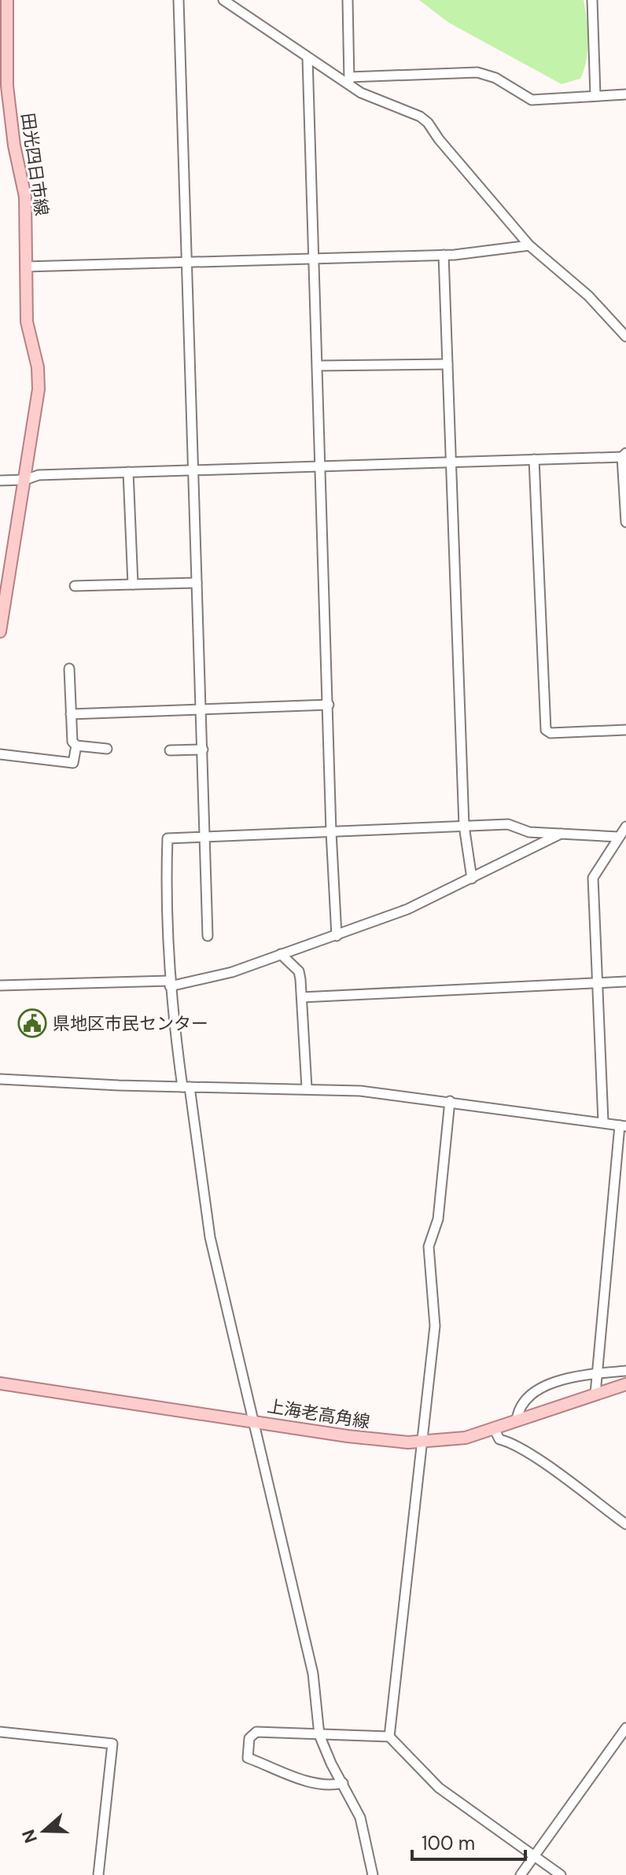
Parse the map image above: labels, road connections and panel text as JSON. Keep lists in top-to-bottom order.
{
  "streets": {
    "main road": ["田光四日市線", "上海老高角線"]
  },
  "places": {
    "public building": ["県地区市民センター"]
  },
  "scale_bar": "100 m",
  "north": "left"
}
